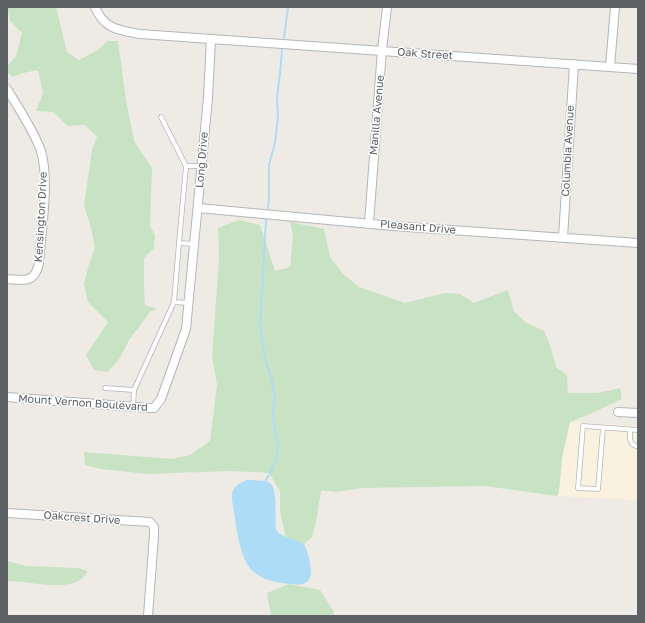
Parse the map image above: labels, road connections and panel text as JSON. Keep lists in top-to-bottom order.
{
  "streets": {
    "street": [
      "Oak Street",
      "Manilla Avenue",
      "Columbia Avenue",
      "Long Drive",
      "Kensington Drive",
      "Pleasant Drive",
      "Mount Vernon Boulevard",
      "Oakcrest Drive"
    ]
  },
  "crossings": [
    ["Oak Street", "Manilla Avenue"],
    ["Oak Street", "Columbia Avenue"],
    ["Oak Street", "Long Drive"],
    ["Manilla Avenue", "Pleasant Drive"],
    ["Columbia Avenue", "Pleasant Drive"],
    ["Long Drive", "Pleasant Drive"],
    ["Long Drive", "Mount Vernon Boulevard"]
  ]
}
